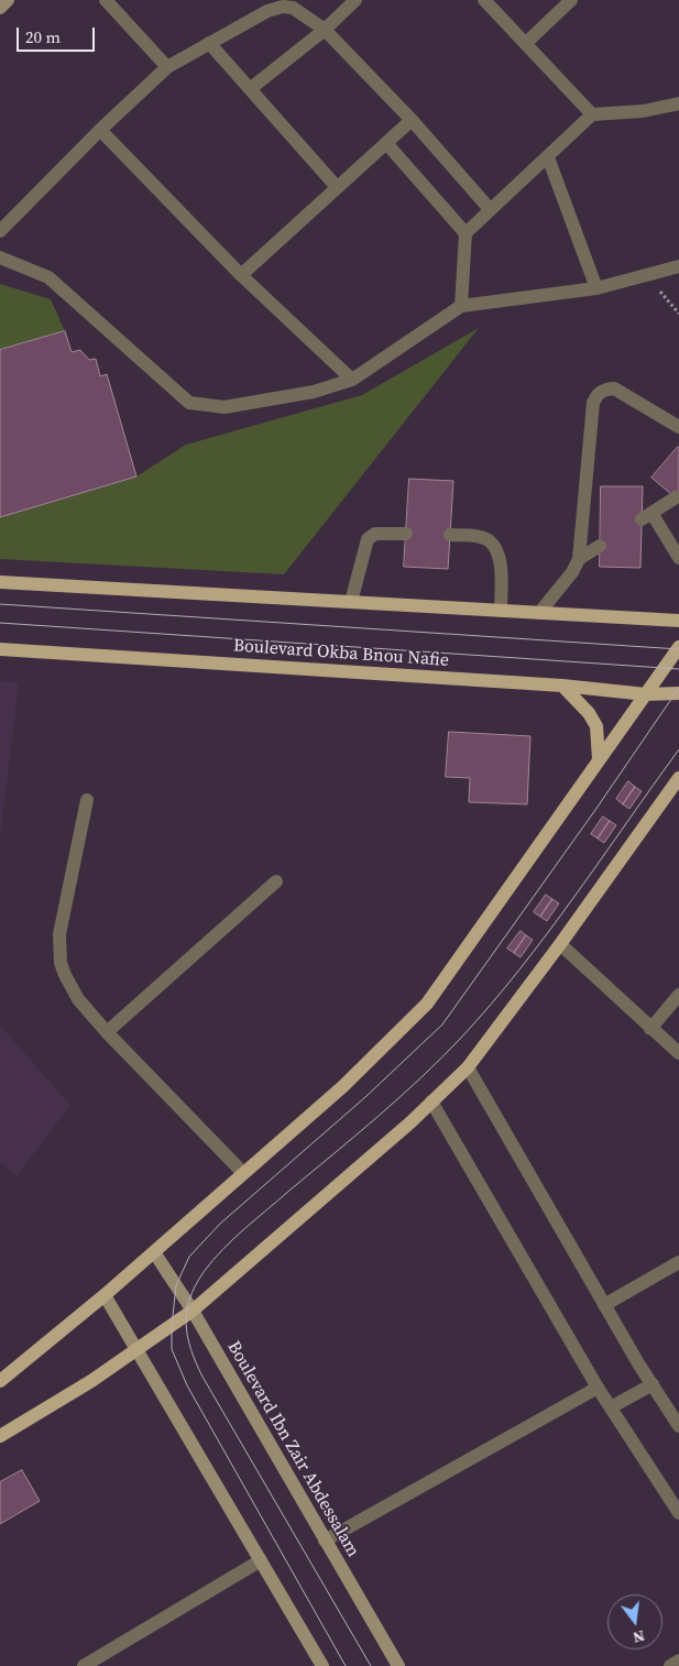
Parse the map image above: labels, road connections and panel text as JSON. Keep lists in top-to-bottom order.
{
  "streets": {
    "main road": ["Boulevard Okba Bnou Nafie"],
    "street": ["Boulevard Ibn Zair Abdessalam"]
  },
  "scale_bar": "20 m",
  "north": "bottom"
}
